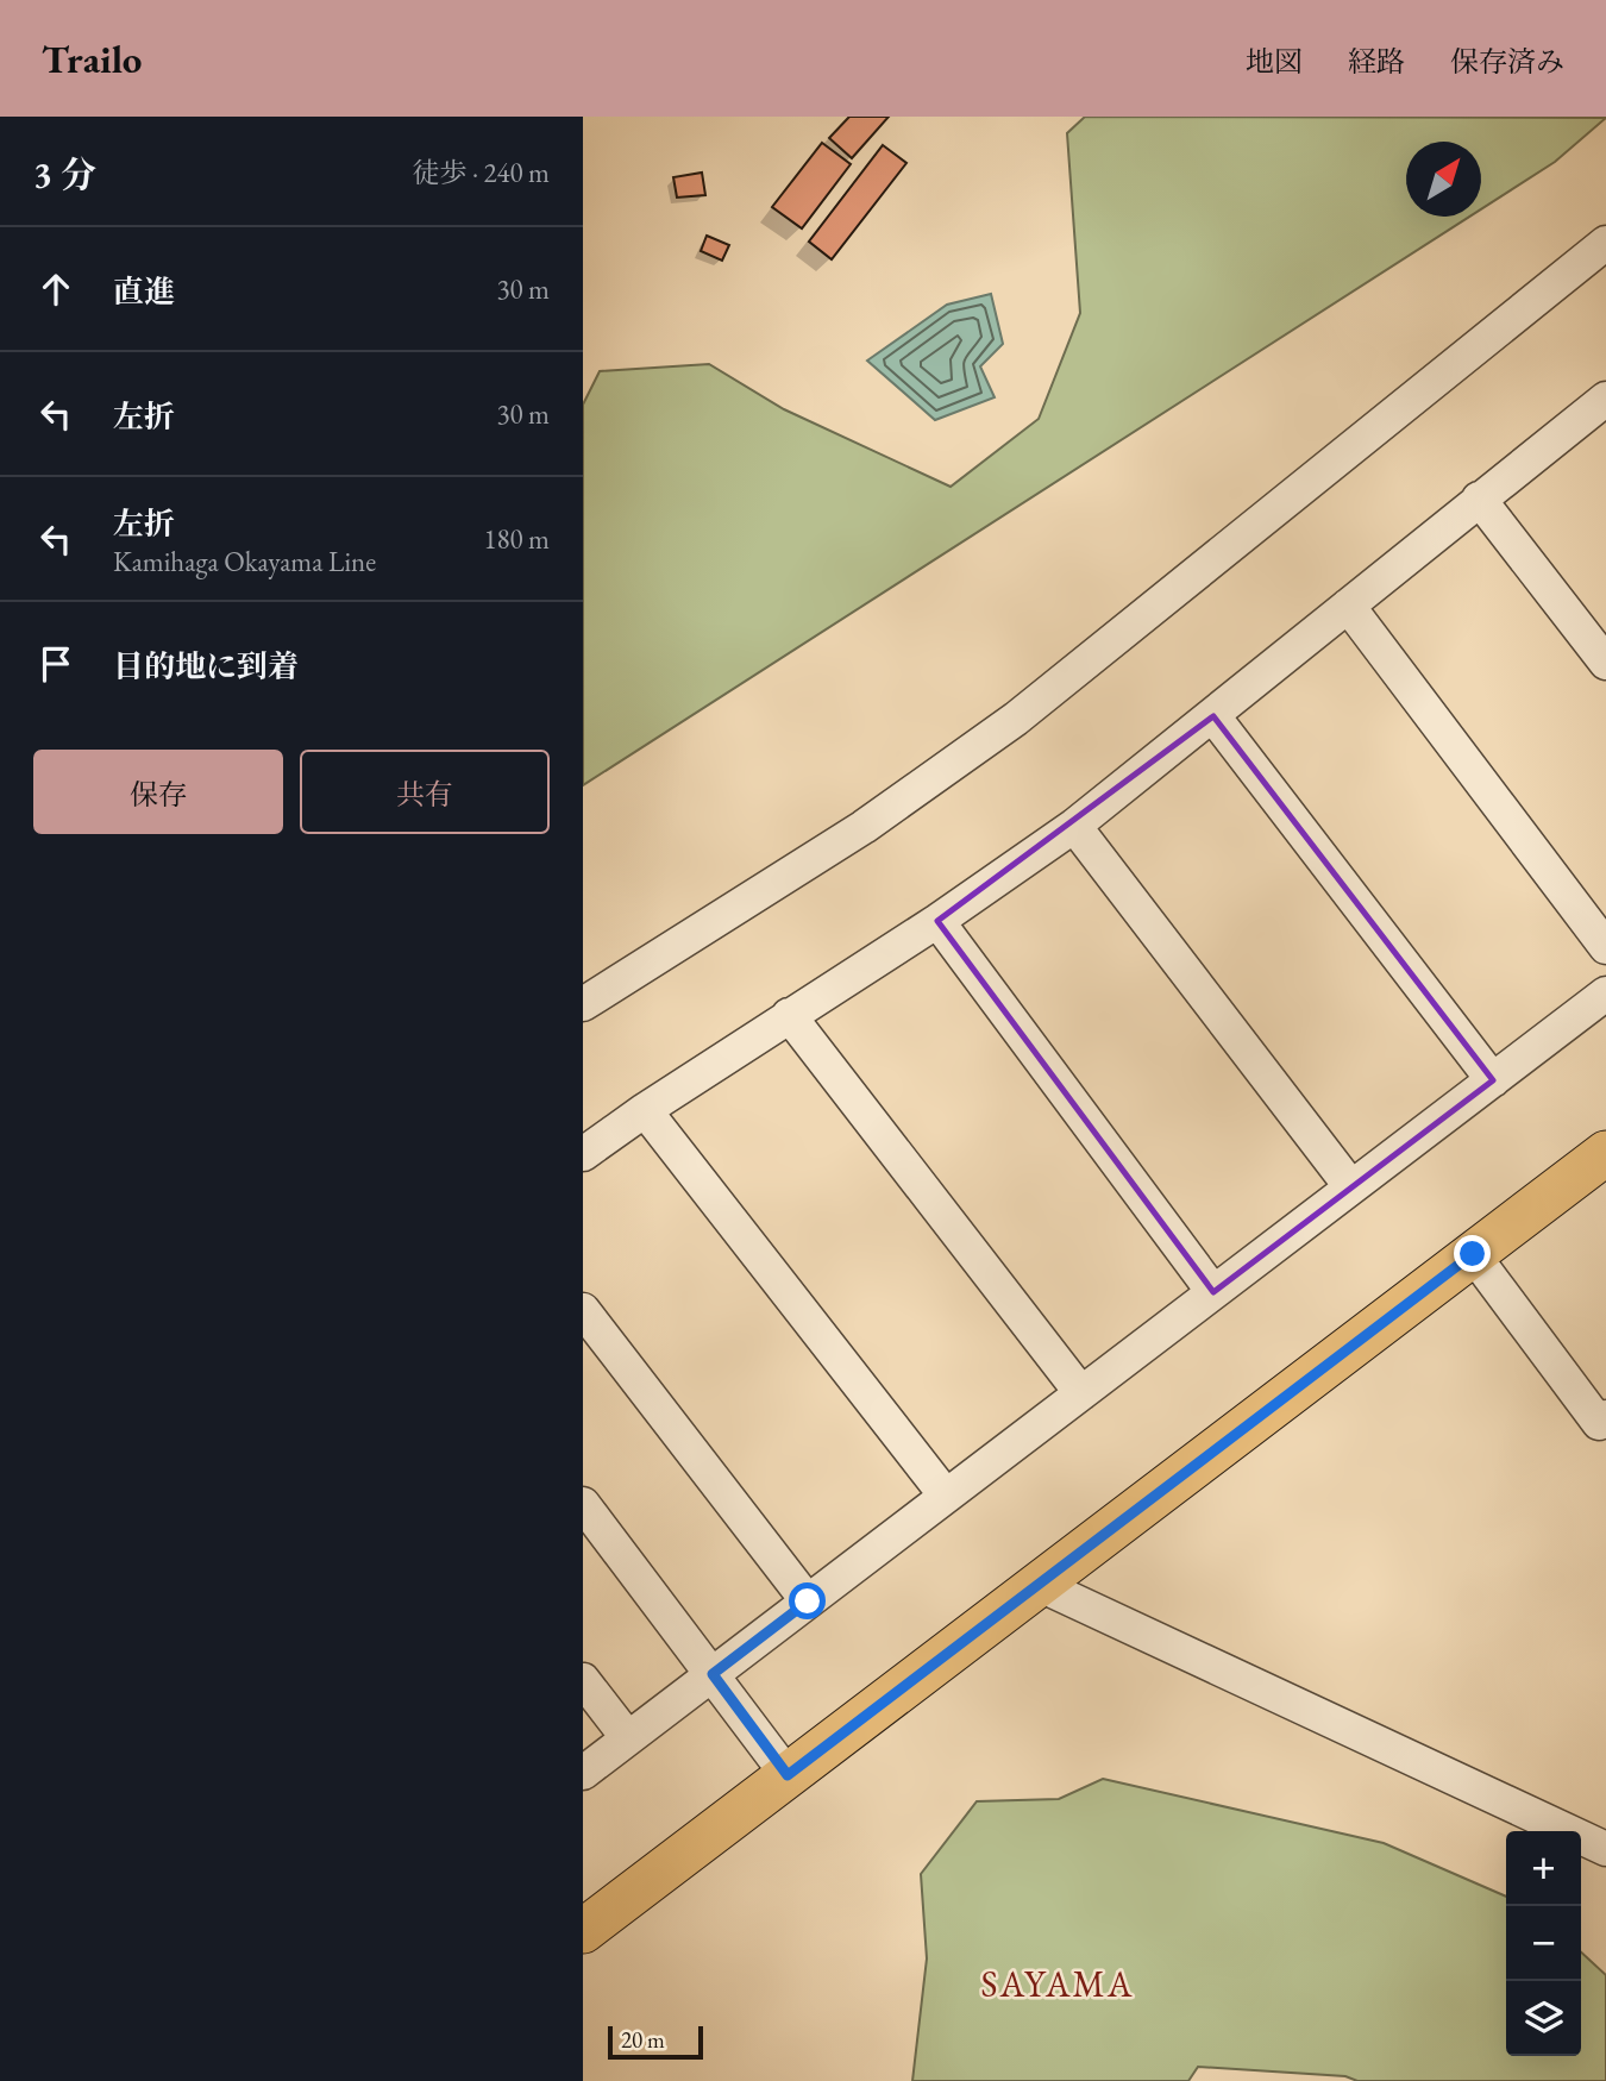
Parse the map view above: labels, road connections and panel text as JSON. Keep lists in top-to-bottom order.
{
  "districts": ["SAYAMA"],
  "scale_bar": "20 m",
  "north": "top right",
  "page": {
    "header": "Trailo",
    "nav": ["地図", "経路", "保存済み"],
    "heading": ["3 分", "徒歩 · 240 m"],
    "list": [
      ["直進", "30 m"],
      ["左折", "30 m"],
      ["左折", "Kamihaga Okayama Line", "180 m"],
      "目的地に到着"
    ],
    "buttons": ["保存", "共有"],
    "map_buttons": ["+", "−"],
    "scale": "20 m"
  }
}
